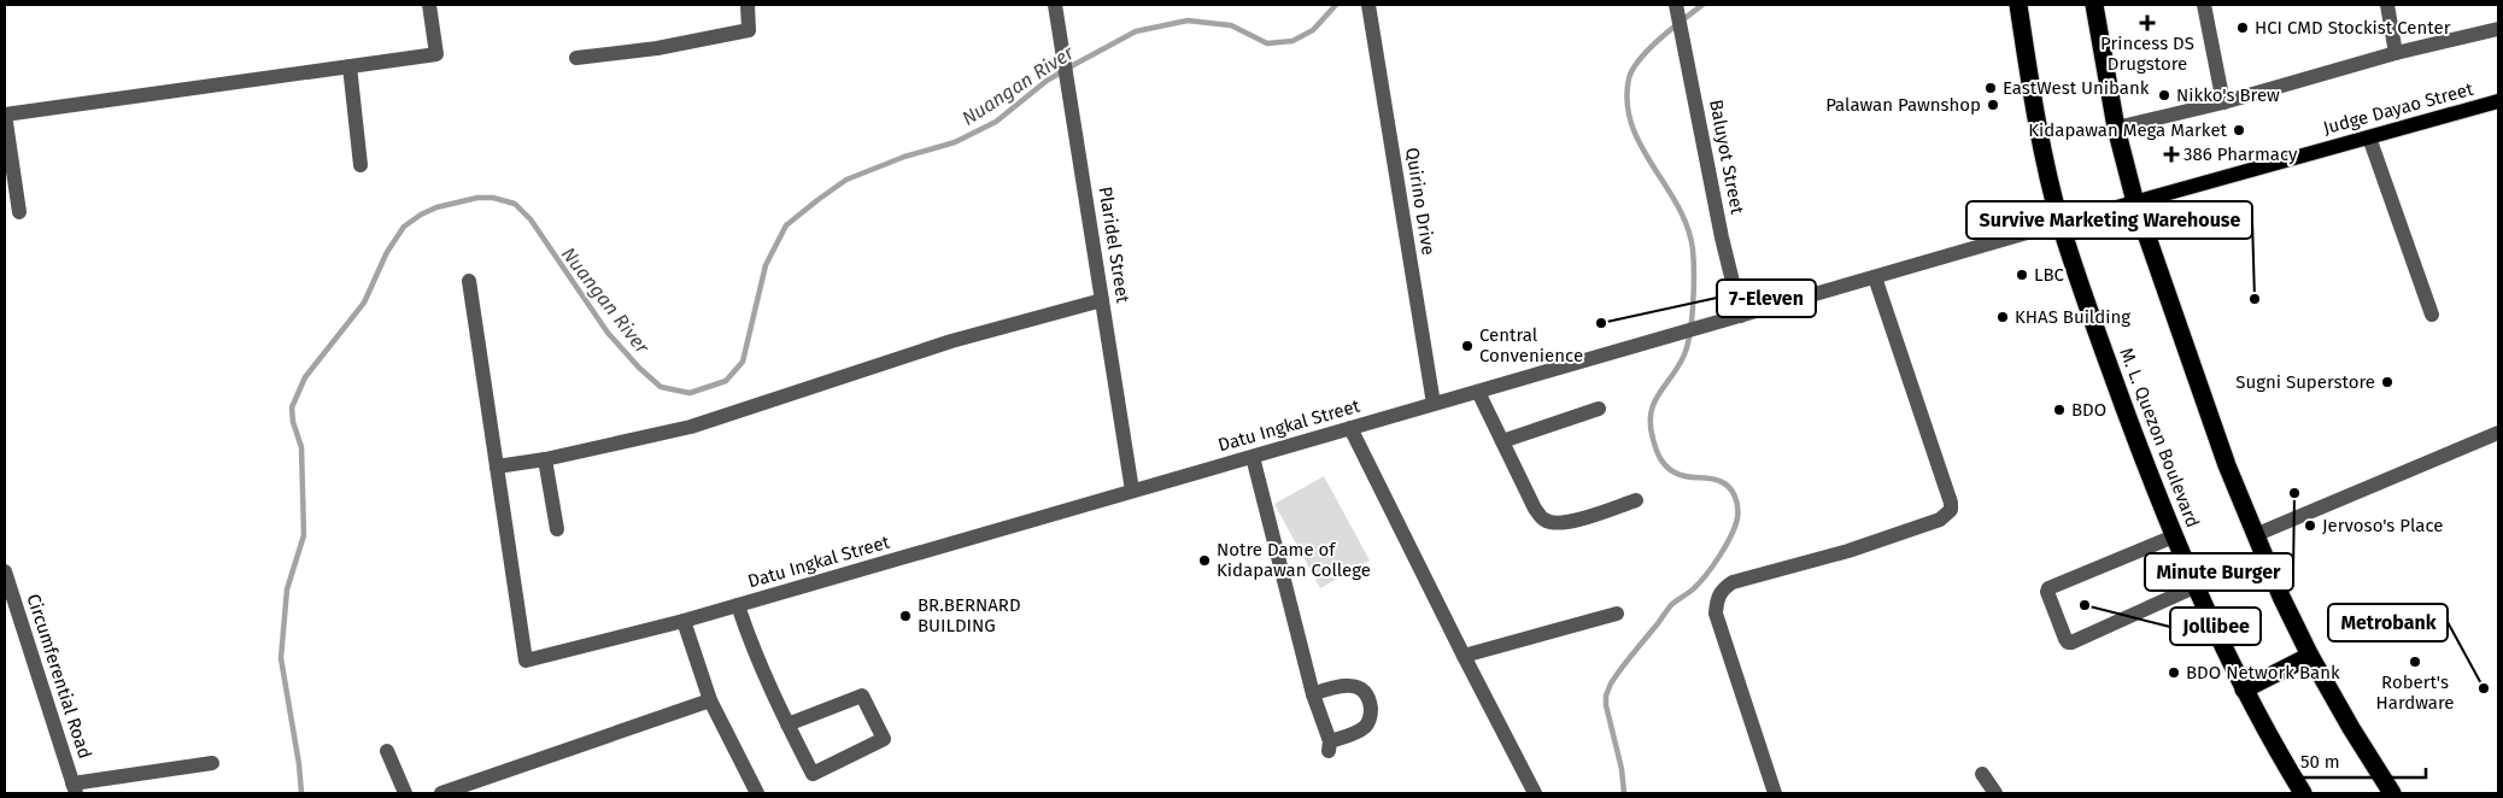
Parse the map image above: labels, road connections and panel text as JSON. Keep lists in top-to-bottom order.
{
  "streets": {
    "highway": ["M. L. Quezon Boulevard"],
    "main road": ["Judge Dayao Street"],
    "street": [
      "Baluyot Street",
      "Quirino Drive",
      "Plaridel Street",
      "Datu Ingkal Street",
      "Circumferential Road"
    ]
  },
  "crossings": [
    ["Judge Dayao Street", "Datu Ingkal Street"],
    ["Judge Dayao Street", "M. L. Quezon Boulevard"],
    ["Baluyot Street", "Datu Ingkal Street"],
    ["Quirino Drive", "Datu Ingkal Street"],
    ["Plaridel Street", "Datu Ingkal Street"],
    ["Datu Ingkal Street", "M. L. Quezon Boulevard"]
  ],
  "water": ["Nuangan River"],
  "places": {
    "health": ["Princess DS Drugstore", "386 Pharmacy"],
    "other": [
      "HCI CMD Stockist Center",
      "EastWest Unibank",
      "Nikko's Brew",
      "Palawan Pawnshop",
      "Kidapawan Mega Market",
      "LBC",
      "Survive Marketing Warehouse",
      "KHAS Building",
      "7-Eleven",
      "Central Convenience",
      "Sugni Superstore",
      "BDO",
      "Minute Burger",
      "Jervoso's Place",
      "Notre Dame of Kidapawan College",
      "Jollibee",
      "BR.BERNARD BUILDING",
      "Robert's Hardware",
      "BDO Network Bank",
      "Metrobank"
    ]
  },
  "scale_bar": "50 m"
}
